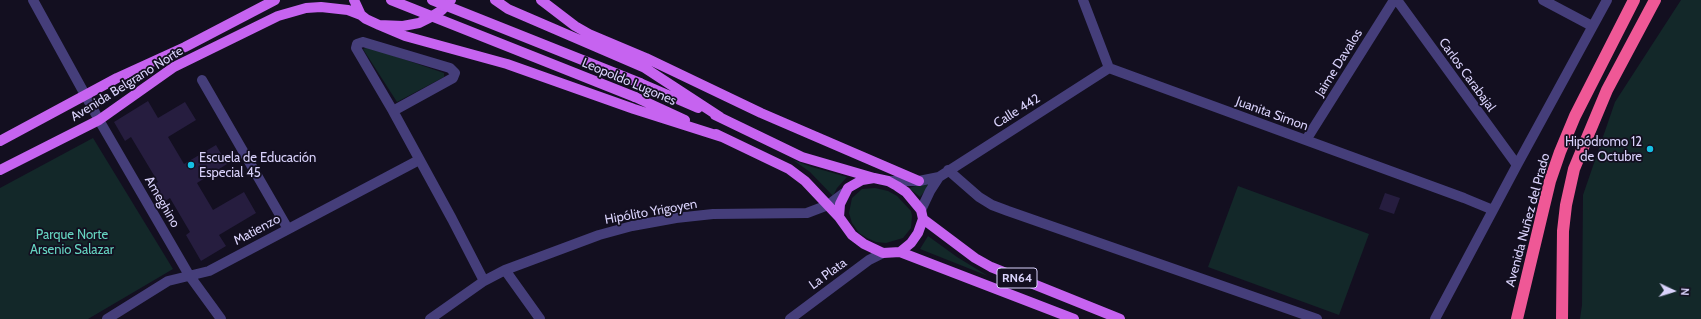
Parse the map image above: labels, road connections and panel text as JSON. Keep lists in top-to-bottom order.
{
  "streets": {
    "highway": ["Avenida Nuñez del Prado"],
    "main road": ["Leopoldo Lugones", "Avenida Belgrano Norte", "RN64"],
    "street": [
      "Jaime Davalos",
      "Carlos Carabajal",
      "Calle 442",
      "Juanita Simon",
      "Ameghino",
      "Hipólito Yrigoyen",
      "Matienzo",
      "La Plata"
    ]
  },
  "crossings": [
    ["Jaime Davalos", "Juanita Simon"],
    ["Leopoldo Lugones", "Avenida Belgrano Norte"],
    ["Leopoldo Lugones", "Calle 442"],
    ["Leopoldo Lugones", "Hipólito Yrigoyen"],
    ["Leopoldo Lugones", "La Plata"],
    ["Leopoldo Lugones", "RN64"],
    ["Avenida Belgrano Norte", "Ameghino"],
    ["Calle 442", "Juanita Simon"],
    ["Calle 442", "Hipólito Yrigoyen"],
    ["Calle 442", "La Plata"],
    ["Calle 442", "RN64"],
    ["Ameghino", "Matienzo"],
    ["Hipólito Yrigoyen", "La Plata"],
    ["Hipólito Yrigoyen", "RN64"],
    ["La Plata", "RN64"]
  ],
  "parks": ["Parque Norte Arsenio Salazar"],
  "places": ["Hipódromo 12 de Octubre", "Escuela de Educación Especial 45"],
  "north": "right"
}
